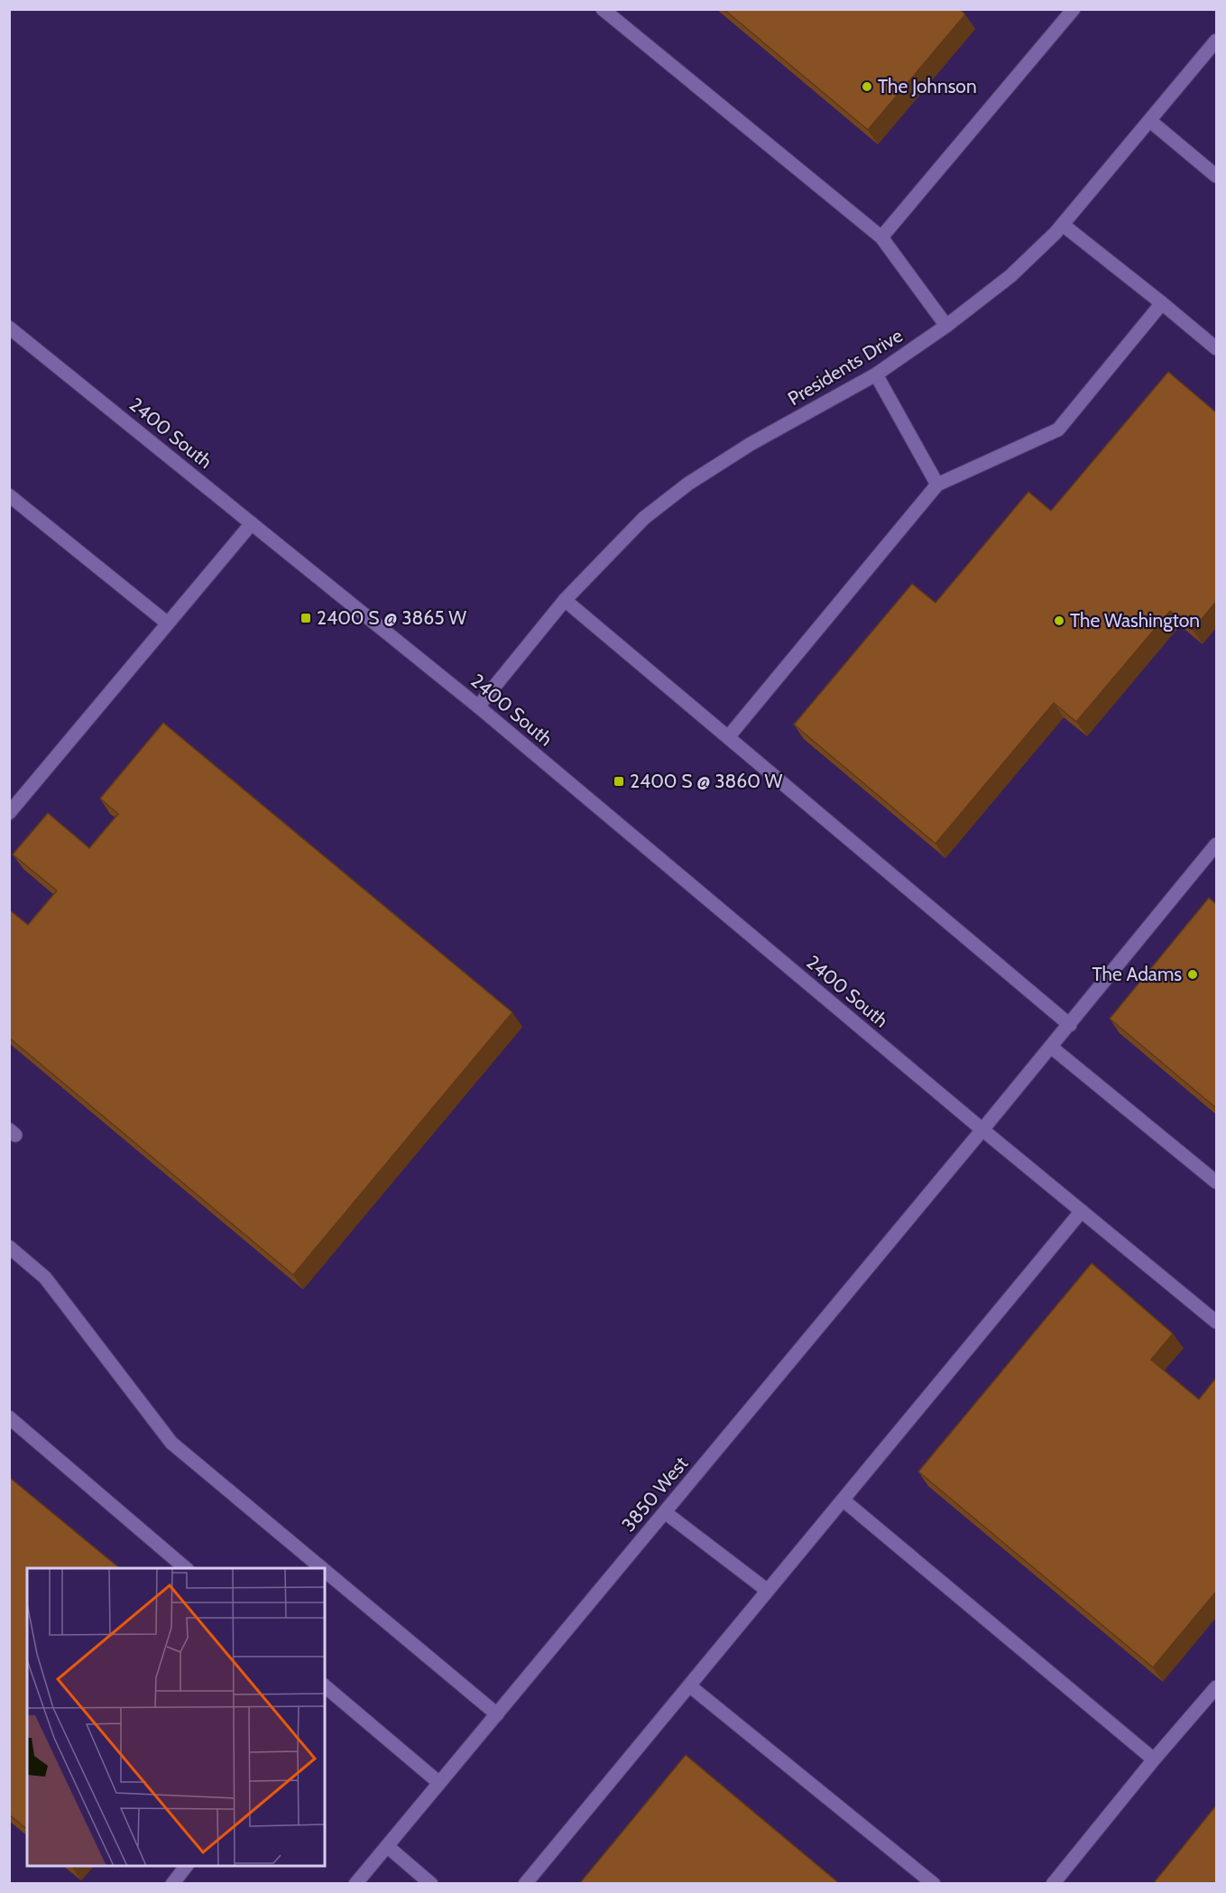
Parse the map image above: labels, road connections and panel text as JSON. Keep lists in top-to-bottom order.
{
  "streets": {
    "street": ["Presidents Drive", "2400 South", "3850 West"]
  },
  "crossings": [
    ["Presidents Drive", "2400 South"],
    ["2400 South", "3850 West"]
  ],
  "places": {
    "other": ["The Johnson", "The Washington", "The Adams"],
    "transit": ["2400 S @ 3865 W", "2400 S @ 3860 W"]
  }
}
